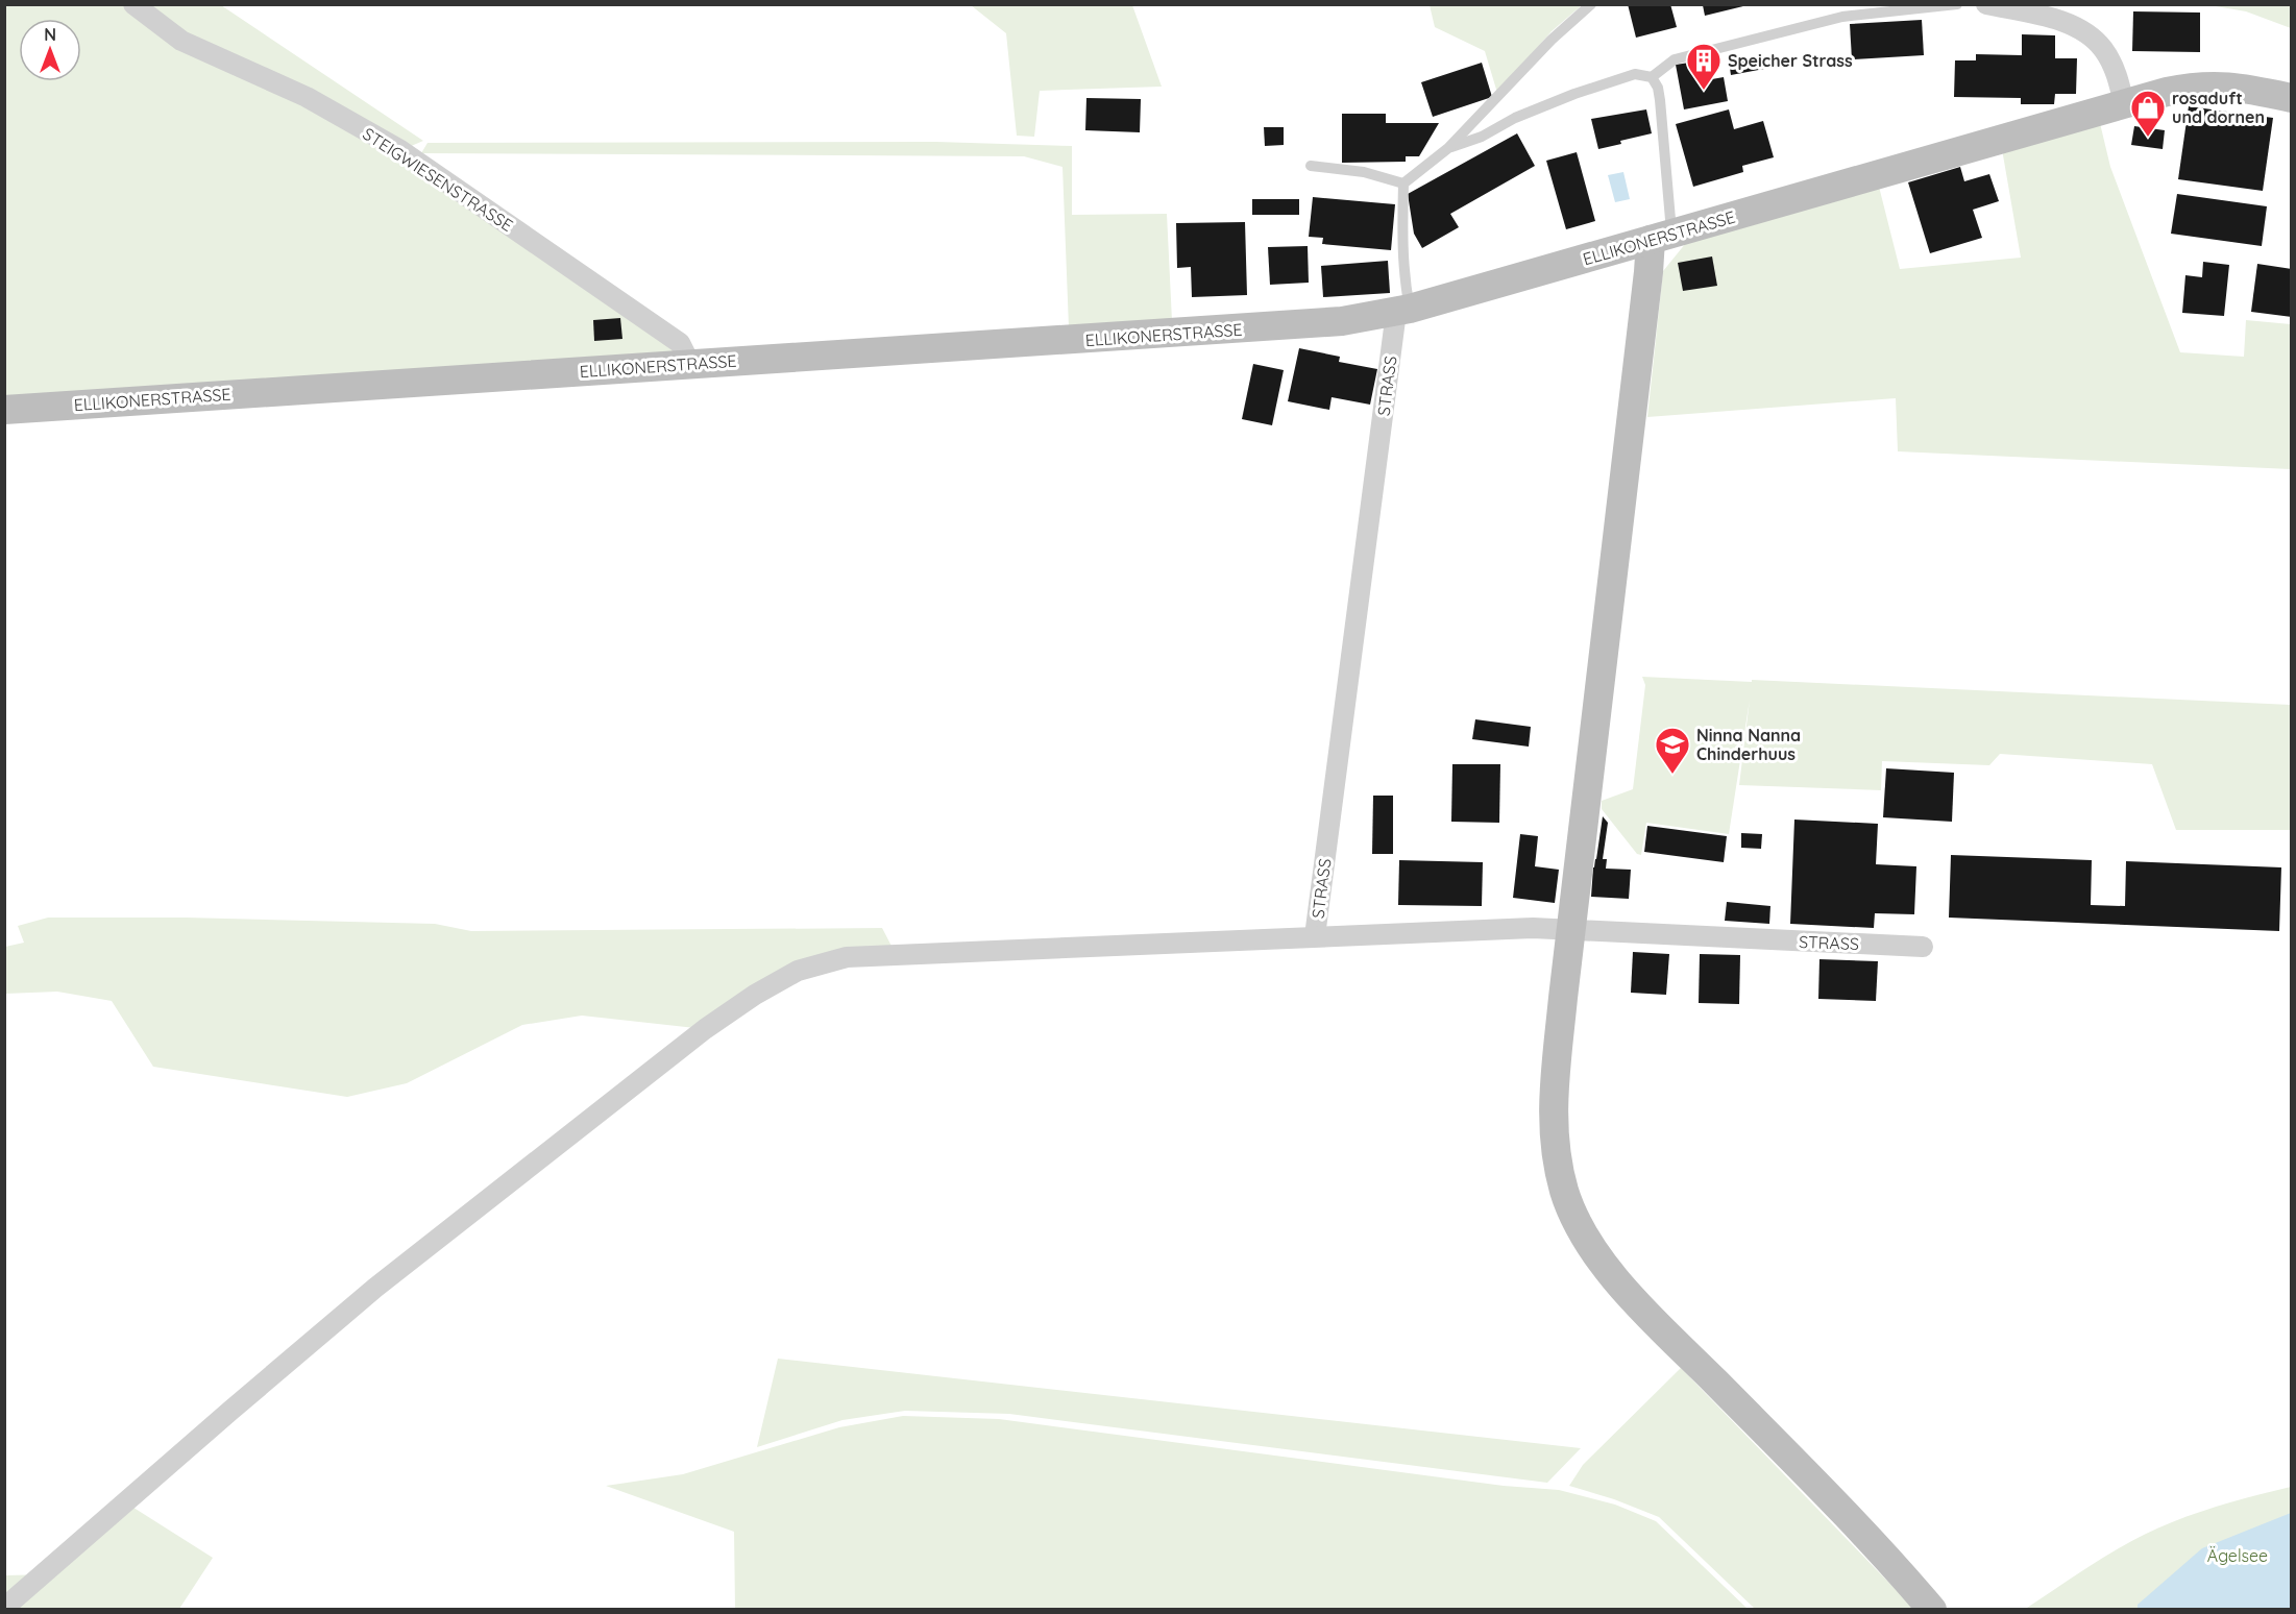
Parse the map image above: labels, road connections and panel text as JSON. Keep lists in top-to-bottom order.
{
  "streets": {
    "street": ["STEIGWIESENSTRASSE", "ELLIKONERSTRASSE", "STRASS"]
  },
  "crossings": [
    ["STEIGWIESENSTRASSE", "ELLIKONERSTRASSE"],
    ["ELLIKONERSTRASSE", "STRASS"]
  ],
  "parks": ["Ägelsee"],
  "places": {
    "building": ["Speicher Strass"],
    "shop": ["rosaduft und dornen"],
    "school or university": ["Ninna Nanna Chinderhuus"]
  },
  "north": "top"
}
